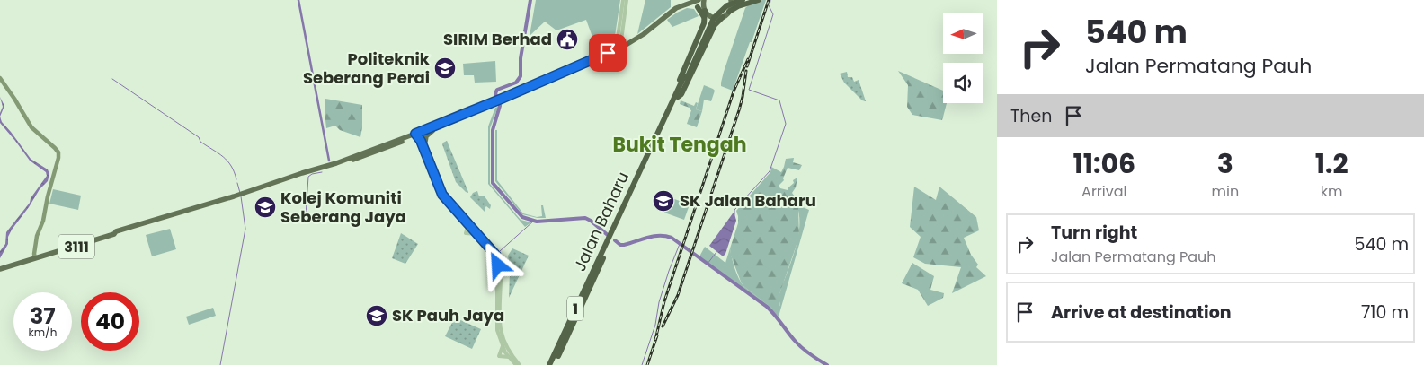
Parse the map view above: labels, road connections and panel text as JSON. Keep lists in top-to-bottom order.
{
  "streets": {
    "highway": ["Jalan Baharu", "1"],
    "main road": ["3111"]
  },
  "crossings": [
    ["Jalan Baharu", "1"]
  ],
  "districts": ["Bukit Tengah"],
  "places": {
    "public building": ["SIRIM Berhad"],
    "school or university": [
      "Politeknik Seberang Perai",
      "SK Jalan Baharu",
      "Kolej Komuniti Seberang Jaya",
      "SK Pauh Jaya"
    ]
  },
  "north": "left",
  "page": {
    "turn": ["540 m", "Jalan Permatang Pauh"],
    "then": "Then",
    "eta": [
      "11:06",
      "Arrival",
      "3",
      "min",
      "1.2",
      "km"
    ],
    "list": [
      {
        "name": "Turn right",
        "note": "Jalan Permatang Pauh",
        "value": "540 m"
      },
      {
        "name": "Arrive at destination",
        "value": "710 m"
      }
    ],
    "speed": "37 km/h",
    "limit": "40"
  }
}
